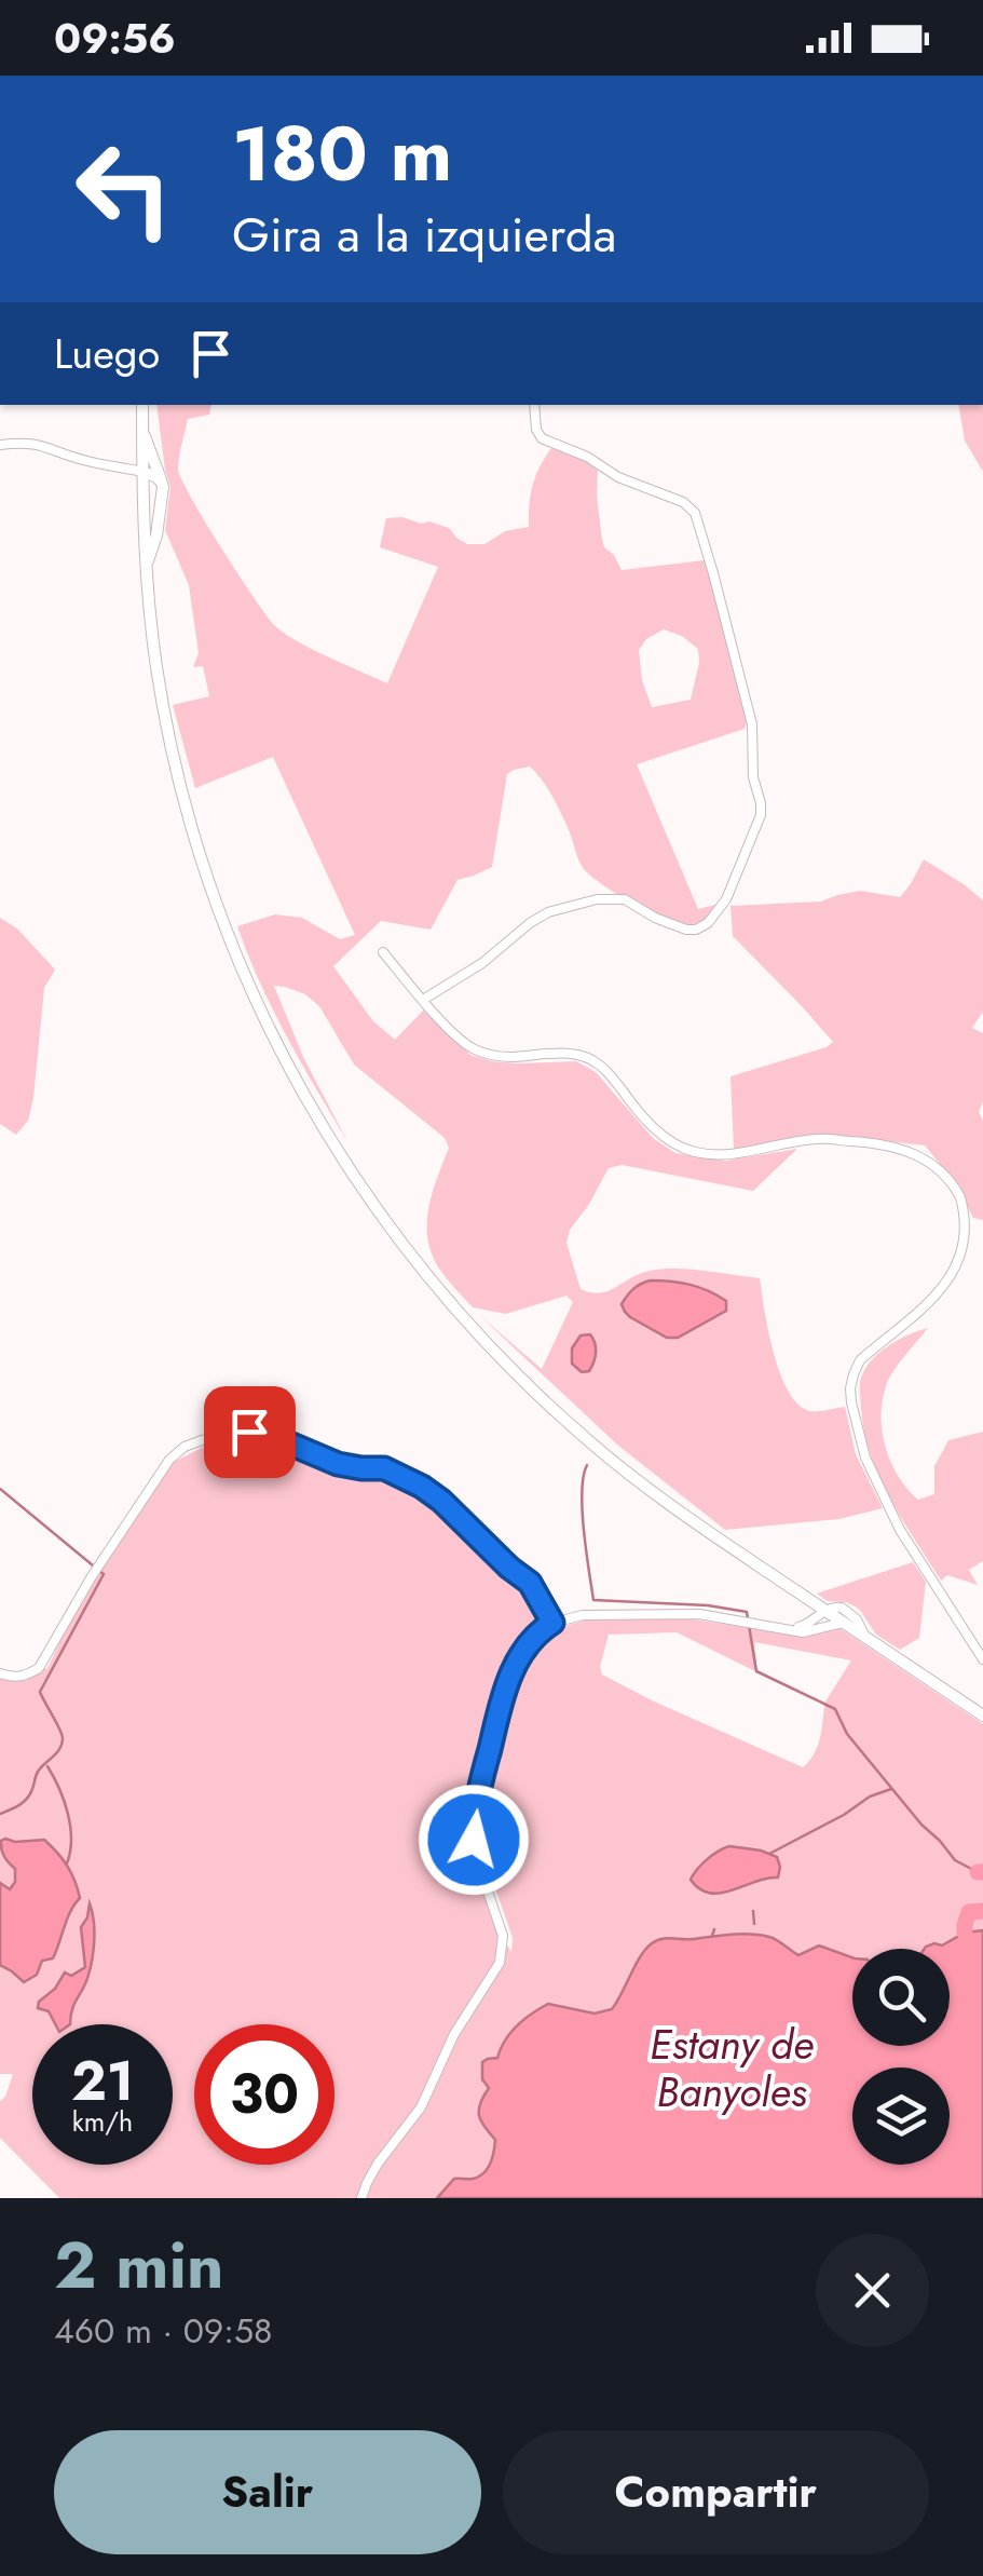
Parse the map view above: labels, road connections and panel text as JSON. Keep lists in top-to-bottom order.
{
  "water": ["Estany de Banyoles"],
  "page": {
    "status": "09:56",
    "turn": ["180 m", "Gira a la izquierda"],
    "then": "Luego",
    "speed": "21 km/h",
    "limit": "30",
    "heading": ["2 min", "460 m · 09:58"],
    "buttons": ["Salir", "Compartir"]
  }
}
